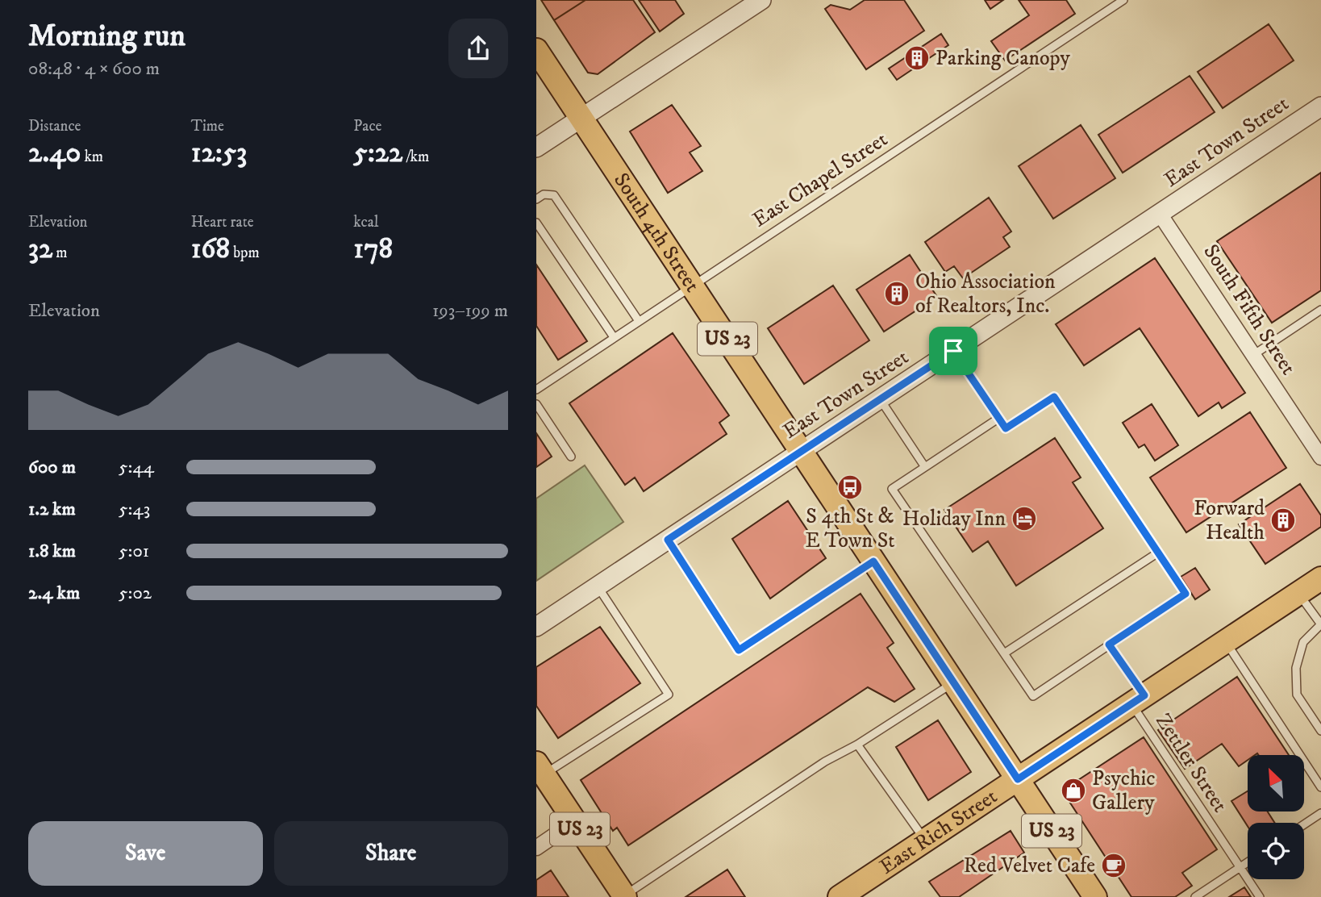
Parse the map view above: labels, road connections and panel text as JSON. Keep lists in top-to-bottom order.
{
  "streets": {
    "main road": ["South 4th Street", "US 23", "East Rich Street"],
    "street": ["East Town Street", "South Fifth Street"],
    "lane": ["East Chapel Street", "Zettler Street"]
  },
  "crossings": [
    ["East Town Street", "South 4th Street"],
    ["East Town Street", "South Fifth Street"],
    ["East Chapel Street", "South 4th Street"],
    ["South 4th Street", "East Rich Street"],
    ["Zettler Street", "East Rich Street"]
  ],
  "places": {
    "building": ["Parking Canopy", "Ohio Association of Realtors, Inc.", "Forward Health"],
    "bus stop": ["S 4th St & E Town St"],
    "hotel": ["Holiday Inn"],
    "shop": ["Psychic Gallery"],
    "cafe": ["Red Velvet Cafe"]
  },
  "north": "top left",
  "page": {
    "heading": ["Morning run", "08:48 · 4 × 600 m"],
    "stats": [
      ["Distance", "2.40 km"],
      ["Time", "12:53"],
      ["Pace", "5:22 /km"],
      ["Elevation", "32 m"],
      ["Heart rate", "168 bpm"],
      ["kcal", "178"]
    ],
    "chart": ["Elevation", "193–199 m"],
    "list": [
      {
        "name": "600 m",
        "note": "5:44"
      },
      {
        "name": "1.2 km",
        "note": "5:43"
      },
      {
        "name": "1.8 km",
        "note": "5:01"
      },
      {
        "name": "2.4 km",
        "note": "5:02"
      }
    ],
    "buttons": ["Save", "Share"]
  }
}
